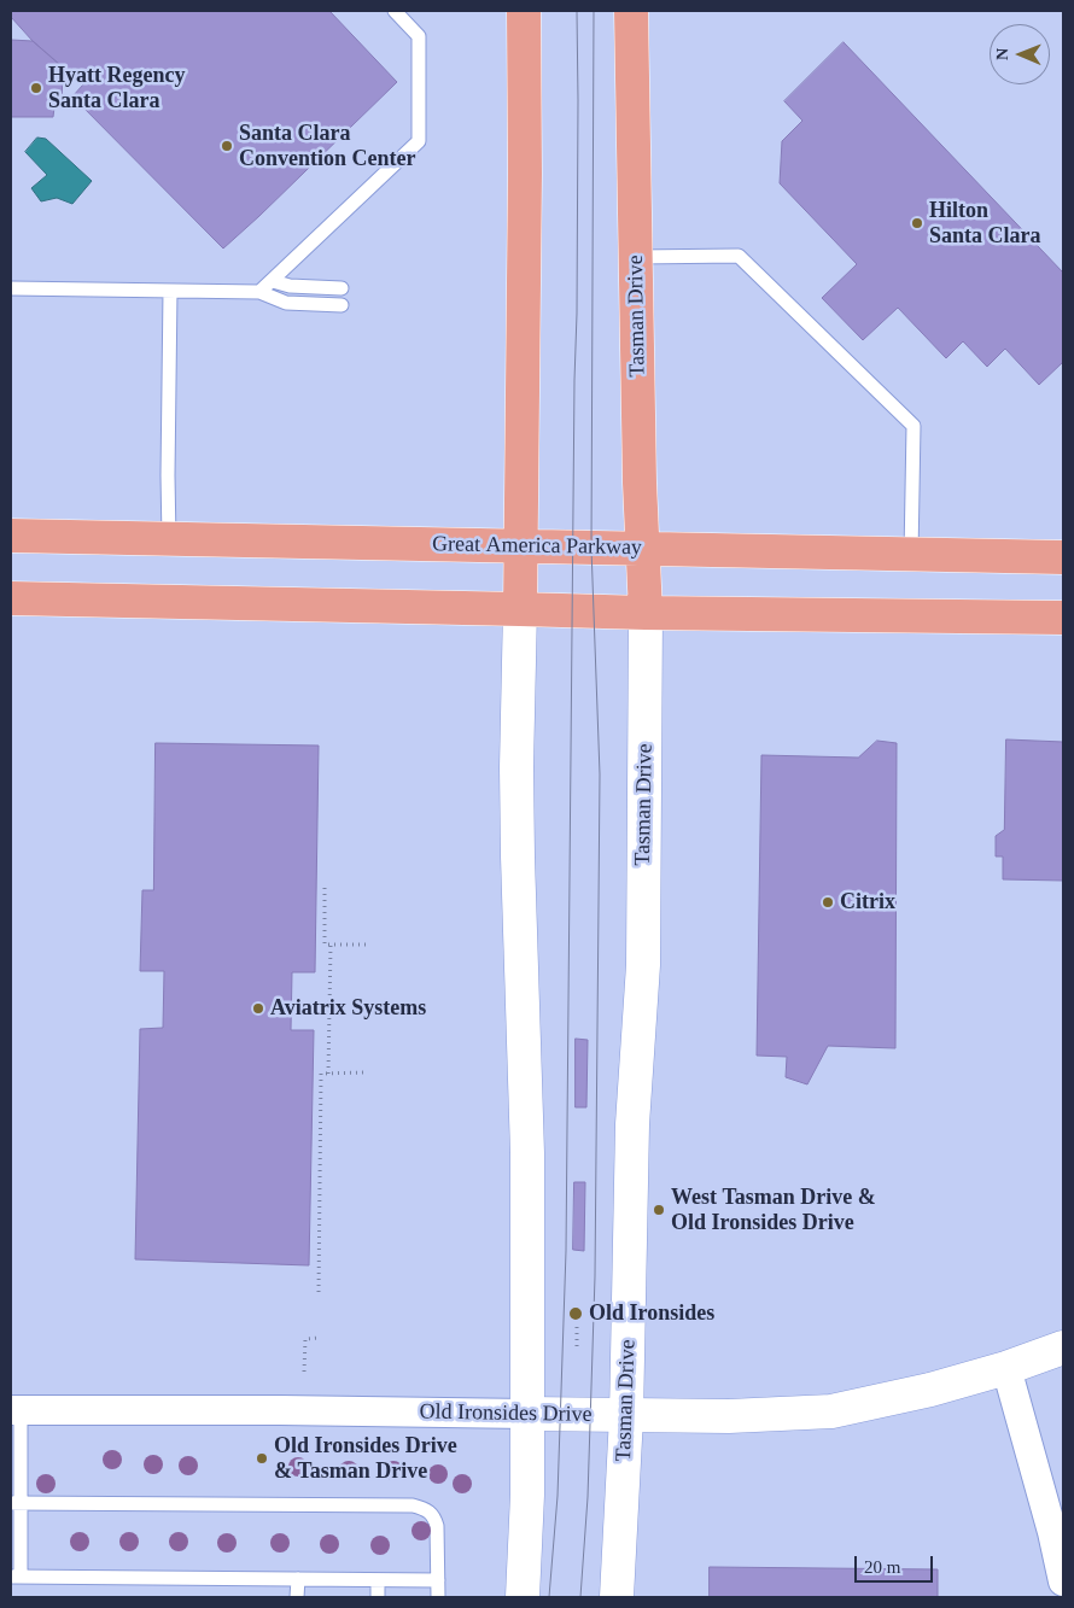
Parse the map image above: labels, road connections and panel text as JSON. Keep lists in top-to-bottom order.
{
  "streets": {
    "main road": ["Tasman Drive", "Great America Parkway", "Old Ironsides Drive"]
  },
  "crossings": [
    ["Tasman Drive", "Great America Parkway"],
    ["Tasman Drive", "Old Ironsides Drive"]
  ],
  "places": [
    "Hyatt Regency Santa Clara",
    "Santa Clara Convention Center",
    "Hilton Santa Clara",
    "Citrix",
    "Aviatrix Systems",
    "West Tasman Drive & Old Ironsides Drive",
    "Old Ironsides",
    "Old Ironsides Drive & Tasman Drive"
  ],
  "scale_bar": "20 m",
  "north": "left"
}
